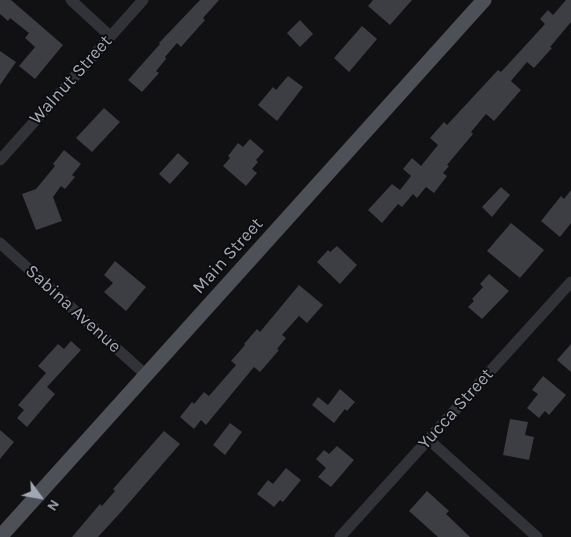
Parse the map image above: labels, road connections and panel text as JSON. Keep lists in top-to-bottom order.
{
  "streets": {
    "main road": ["Main Street"],
    "street": ["Walnut Street", "Sabina Avenue", "Yucca Street"]
  },
  "crossings": [
    ["Main Street", "Sabina Avenue"]
  ],
  "north": "bottom right"
}
